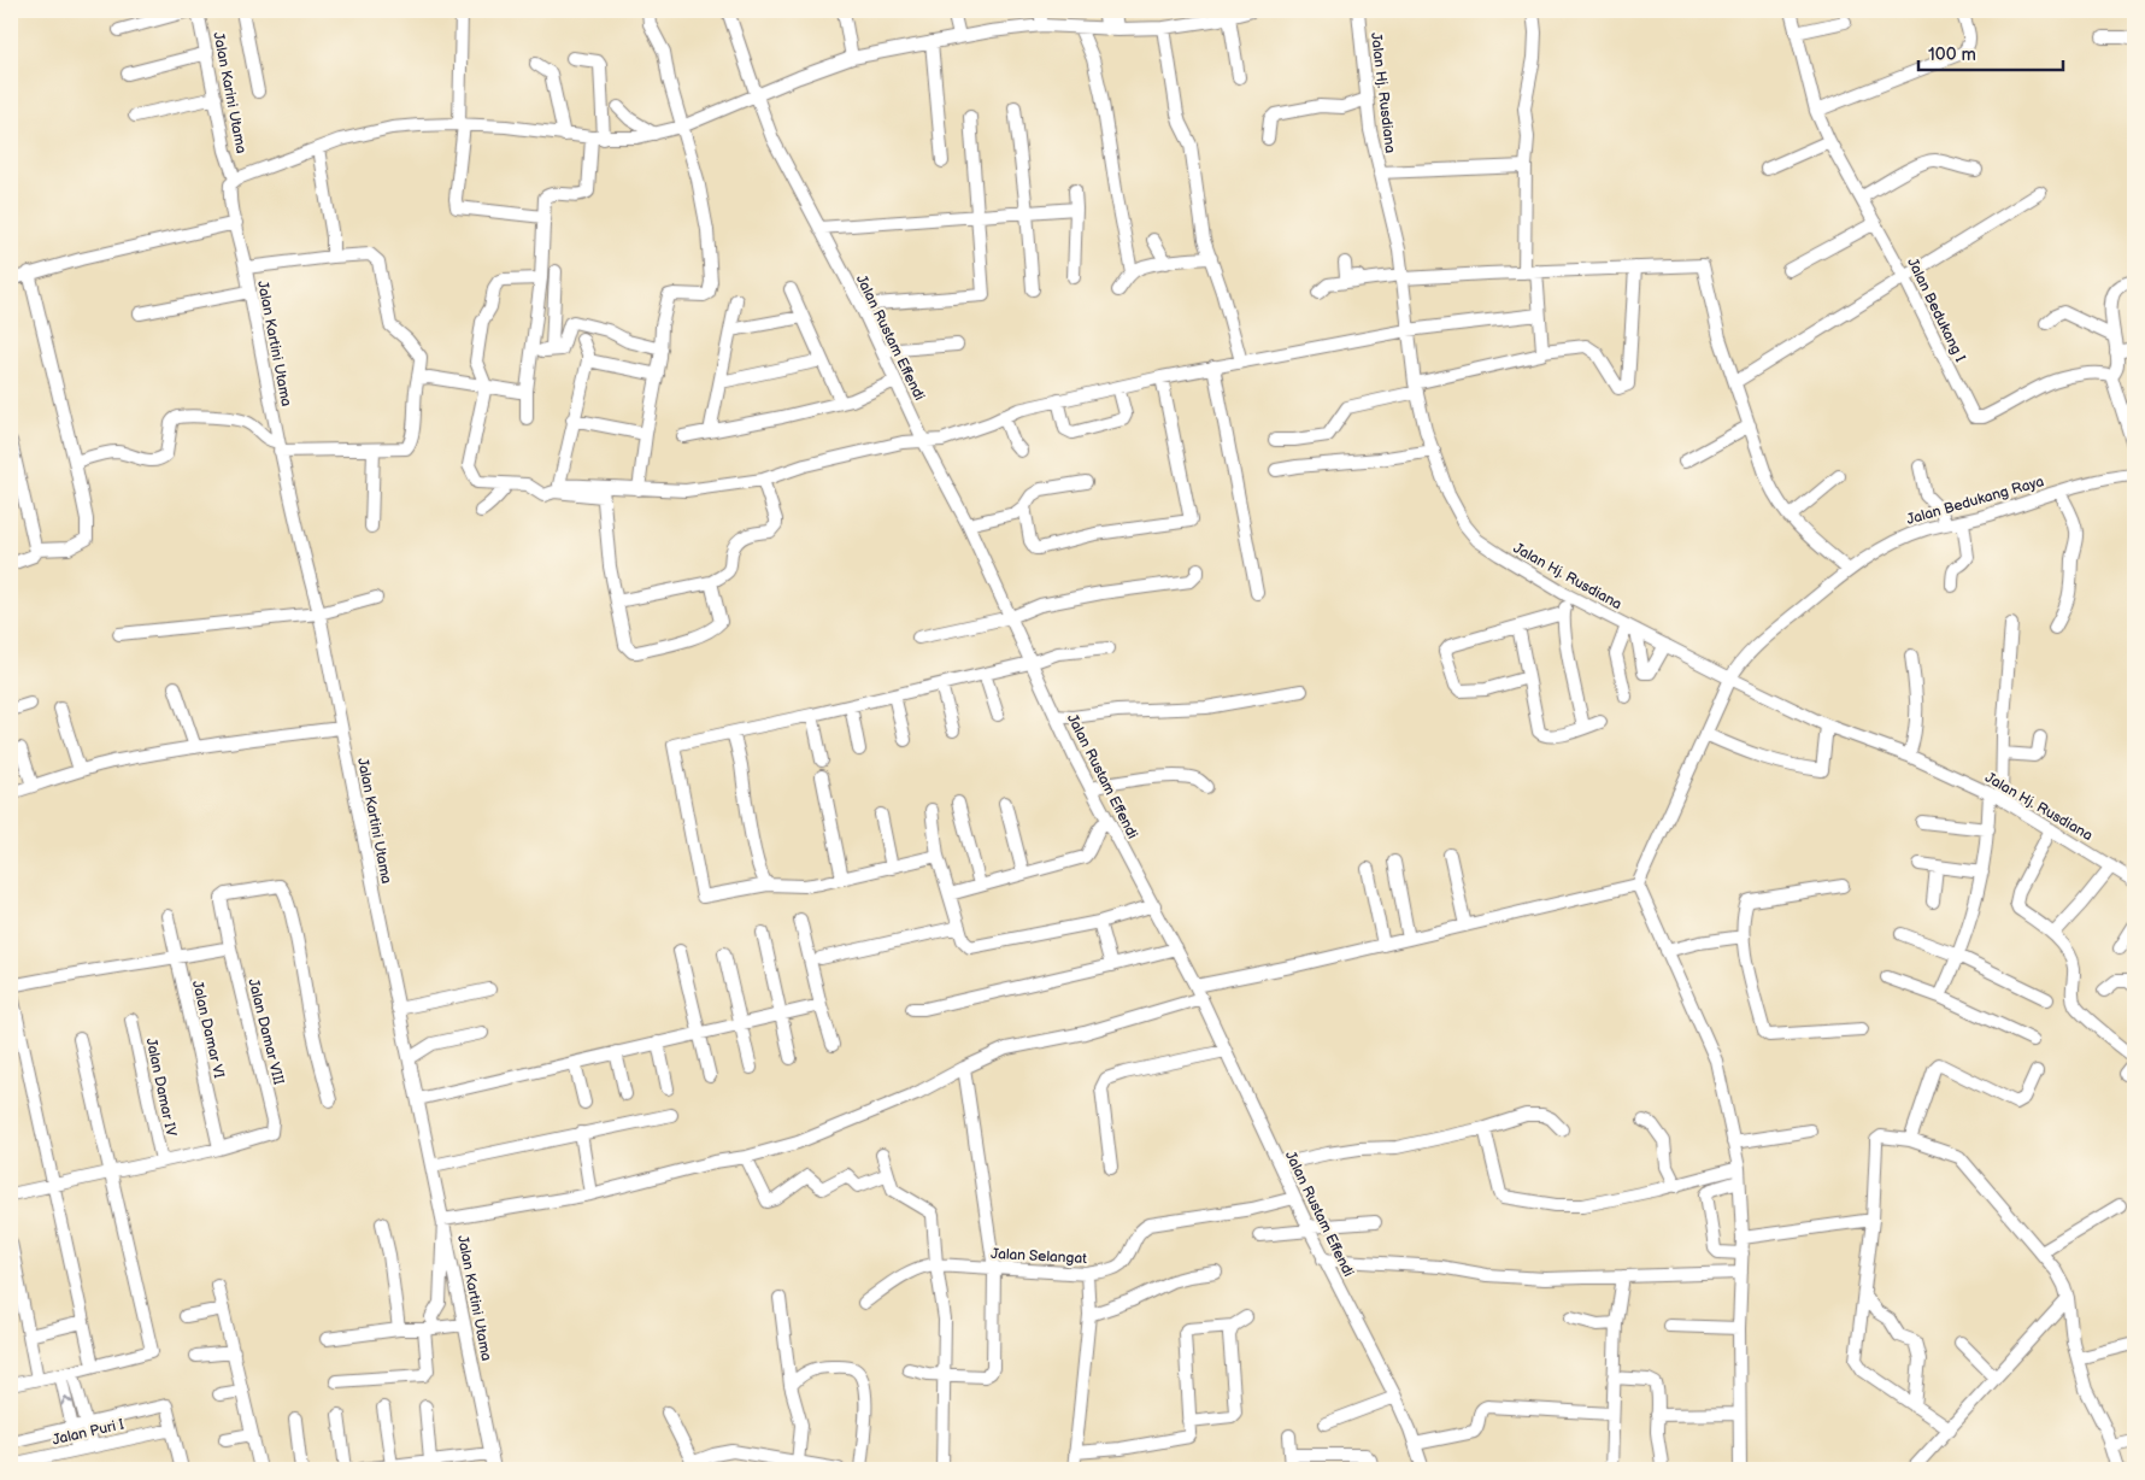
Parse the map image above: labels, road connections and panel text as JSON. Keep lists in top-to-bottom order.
{
  "streets": {
    "street": [
      "Jalan Karini Utama",
      "Jalan Hj. Rusdiana",
      "Jalan Bedukang I",
      "Jalan Rustam Effendi",
      "Jalan Kartini Utama",
      "Jalan Bedukang Raya",
      "Jalan Damar VI",
      "Jalan Damar VIII",
      "Jalan Damar IV",
      "Jalan Selangat",
      "Jalan Puri I"
    ]
  },
  "crossings": [
    ["Jalan Karini Utama", "Jalan Kartini Utama"],
    ["Jalan Hj. Rusdiana", "Jalan Bedukang Raya"],
    ["Jalan Rustam Effendi", "Jalan Selangat"],
    ["Jalan Damar VI", "Jalan Damar VIII"]
  ],
  "scale_bar": "100 m"
}
